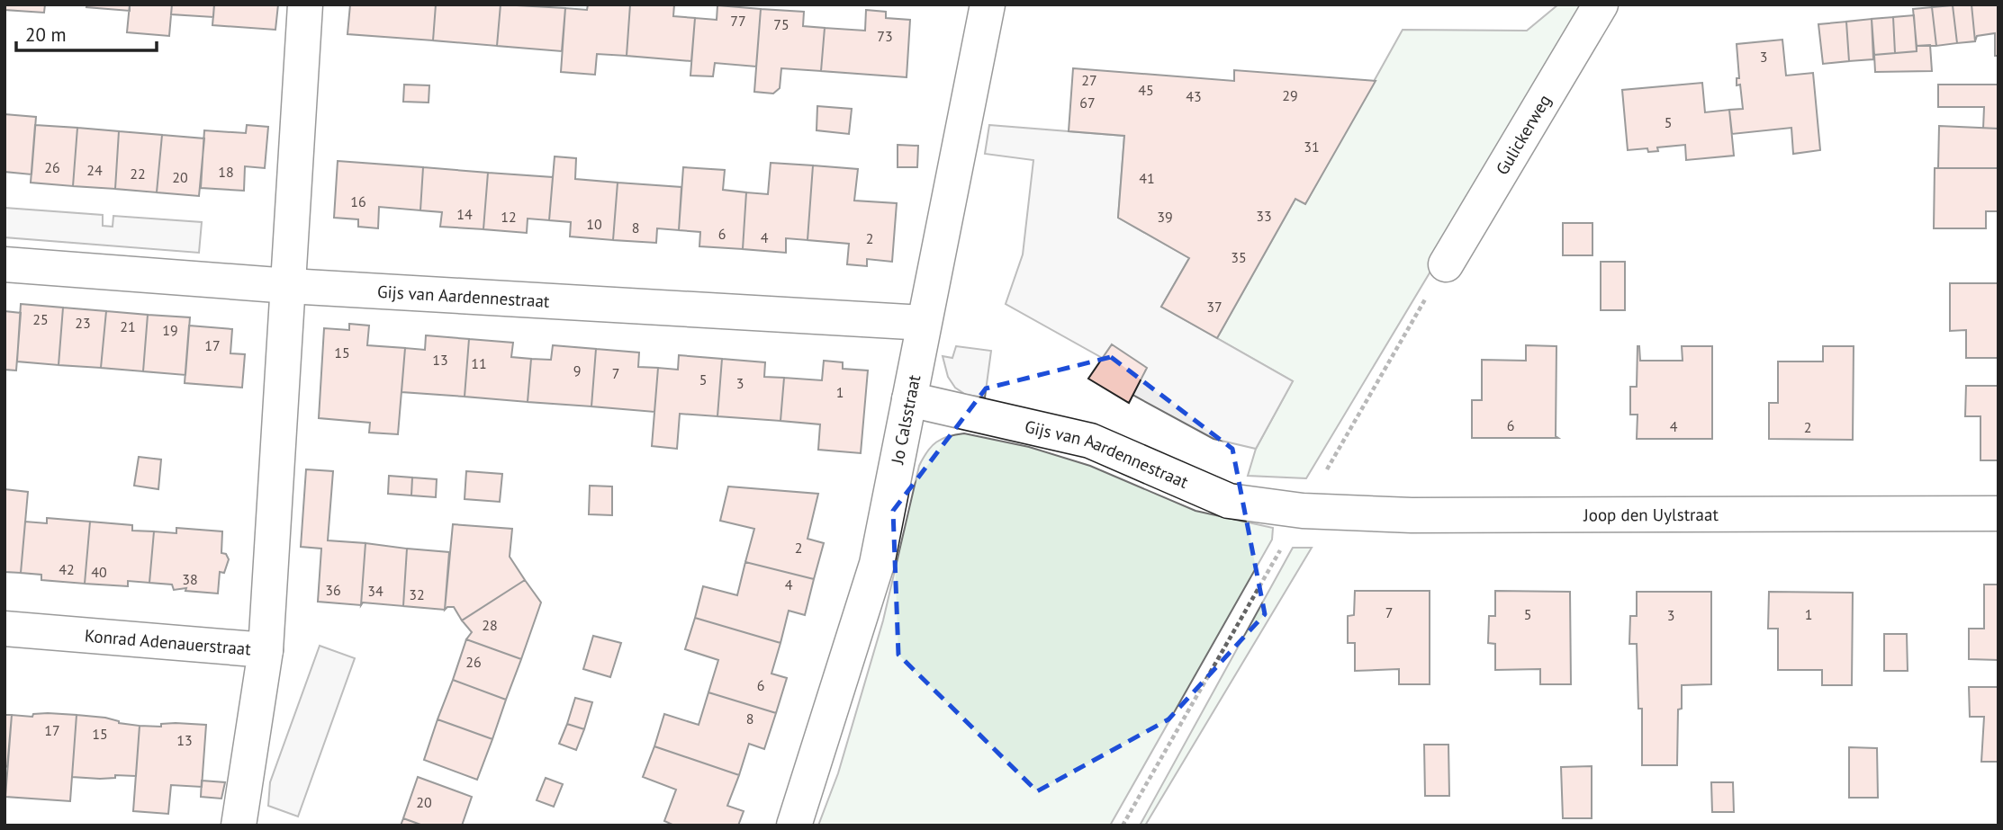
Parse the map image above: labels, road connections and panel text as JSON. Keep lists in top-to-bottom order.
{
  "streets": {
    "street": [
      "Gulickerweg",
      "Gijs van Aardennestraat",
      "Jo Calsstraat",
      "Joop den Uylstraat",
      "Konrad Adenauerstraat"
    ]
  },
  "crossings": [
    ["Gijs van Aardennestraat", "Jo Calsstraat"],
    ["Gijs van Aardennestraat", "Joop den Uylstraat"]
  ],
  "house_numbers": [
    "77",
    "75",
    "73",
    "3",
    "27",
    "45",
    "29",
    "43",
    "67",
    "5",
    "31",
    "26",
    "24",
    "18",
    "22",
    "20",
    "41",
    "16",
    "14",
    "33",
    "12",
    "39",
    "10",
    "8",
    "6",
    "4",
    "2",
    "35",
    "37",
    "25",
    "23",
    "21",
    "19",
    "17",
    "15",
    "13",
    "11",
    "9",
    "7",
    "5",
    "3",
    "1",
    "6",
    "4",
    "2",
    "2",
    "42",
    "40",
    "38",
    "4",
    "36",
    "34",
    "32",
    "7",
    "5",
    "1",
    "3",
    "28",
    "26",
    "6",
    "8",
    "17",
    "15",
    "13",
    "20"
  ],
  "scale_bar": "20 m"
}
